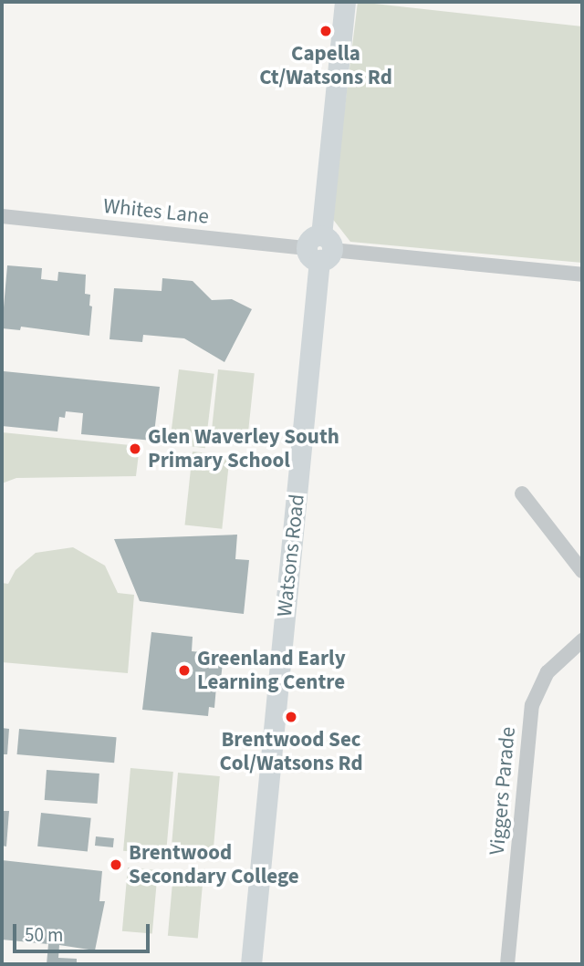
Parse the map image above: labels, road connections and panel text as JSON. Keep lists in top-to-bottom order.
{
  "streets": {
    "street": ["Whites Lane", "Watsons Road", "Viggers Parade"]
  },
  "crossings": [
    ["Whites Lane", "Watsons Road"]
  ],
  "places": [
    "Capella Ct/Watsons Rd",
    "Glen Waverley South Primary School",
    "Greenland Early Learning Centre",
    "Brentwood Sec Col/Watsons Rd",
    "Brentwood Secondary College"
  ],
  "scale_bar": "50 m"
}
